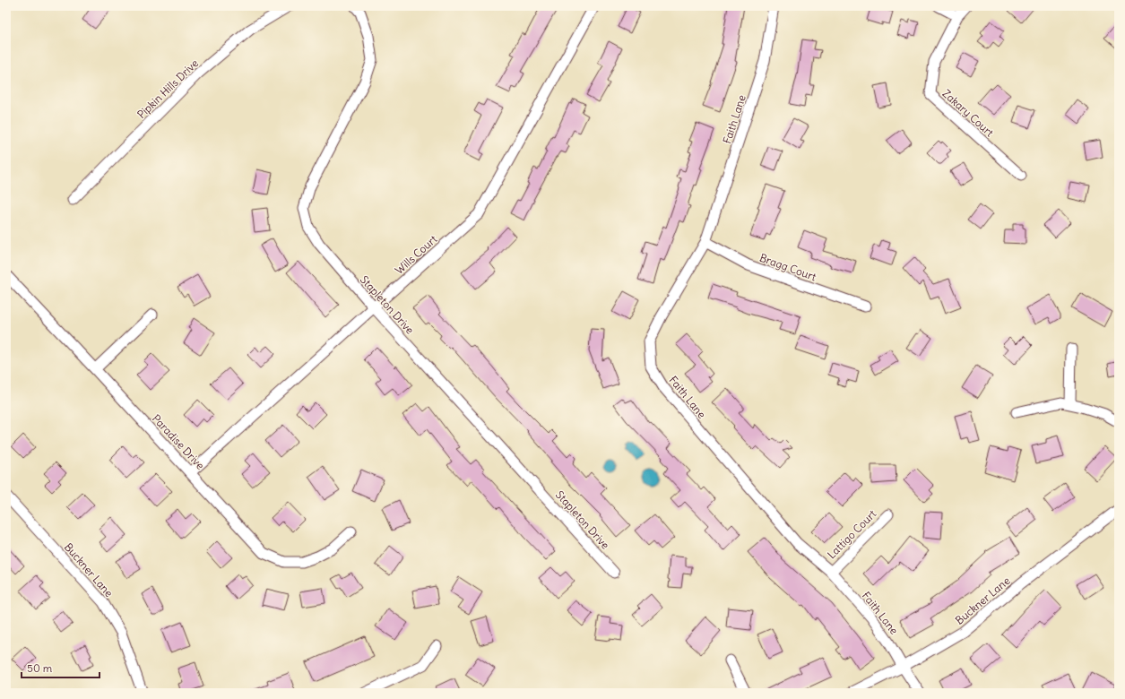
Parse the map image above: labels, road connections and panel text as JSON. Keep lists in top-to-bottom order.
{
  "streets": {
    "street": [
      "Pipkin Hills Drive",
      "Zakary Court",
      "Faith Lane",
      "Wills Court",
      "Bragg Court",
      "Stapleton Drive",
      "Paradise Drive",
      "Lattigo Court",
      "Buckner Lane"
    ]
  },
  "crossings": [
    ["Faith Lane", "Bragg Court"],
    ["Faith Lane", "Lattigo Court"],
    ["Faith Lane", "Buckner Lane"],
    ["Wills Court", "Stapleton Drive"],
    ["Wills Court", "Paradise Drive"]
  ],
  "scale_bar": "50 m"
}
